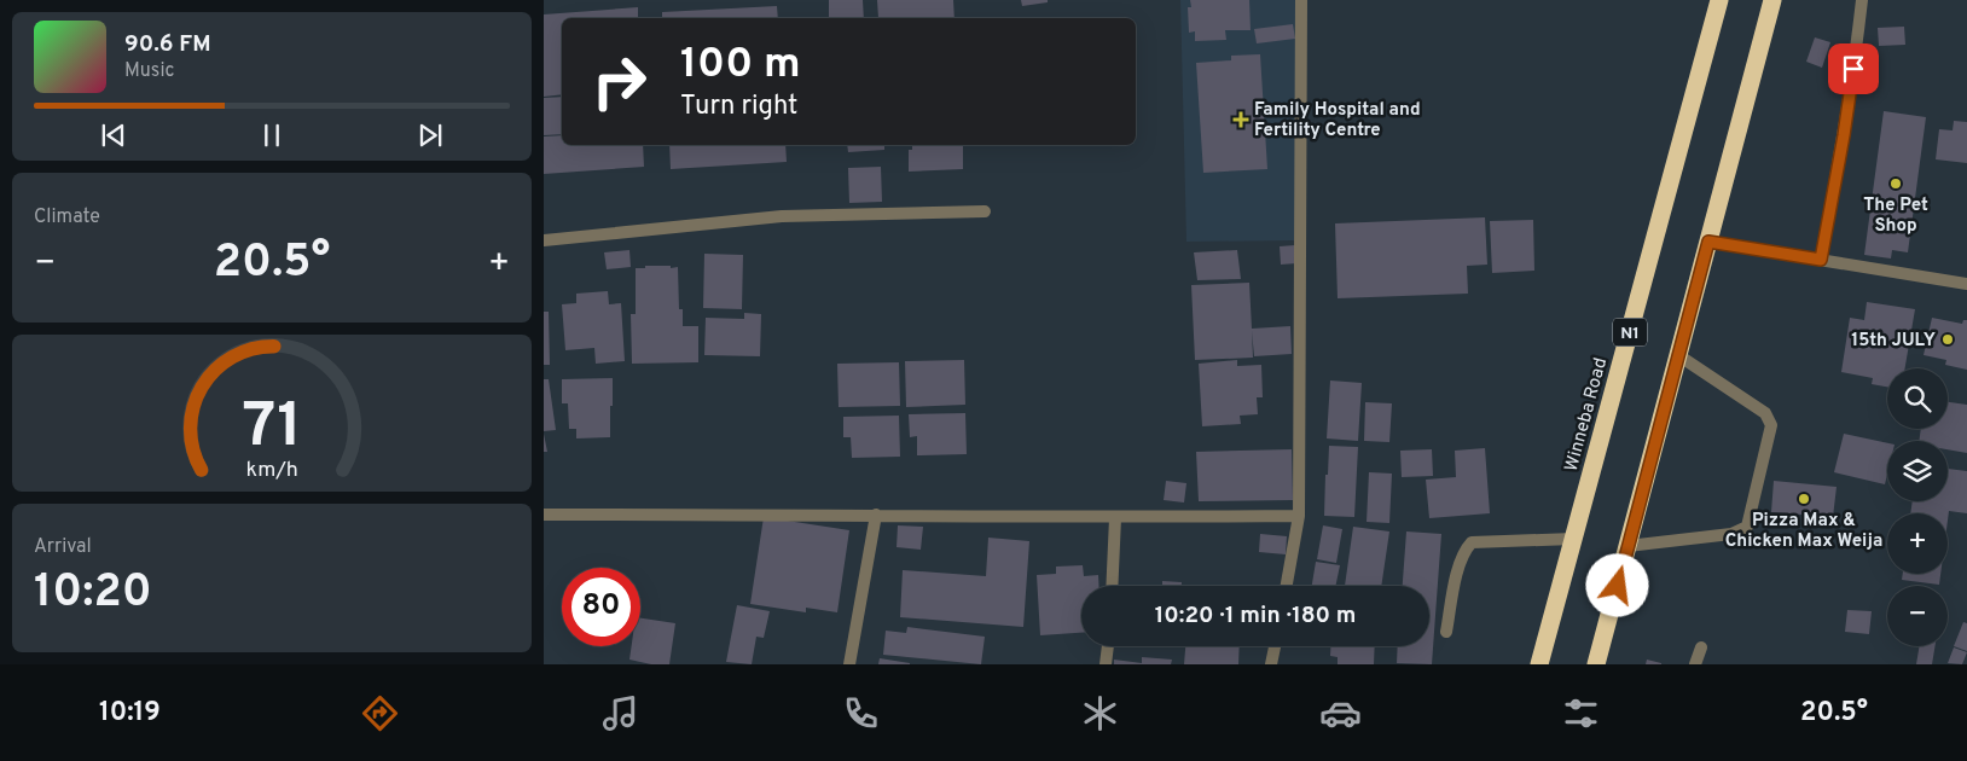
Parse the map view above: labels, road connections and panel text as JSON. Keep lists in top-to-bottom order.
{
  "streets": {
    "highway": ["N1", "Winneba Road"]
  },
  "places": {
    "health": ["Family Hospital and Fertility Centre"],
    "other": ["The Pet Shop", "15th JULY", "Pizza Max & Chicken Max Weija"]
  },
  "page": {
    "turn": ["100 m", "Turn right"],
    "song": ["90.6 FM", "Music"],
    "tile": [
      "Climate",
      ["Arrival", "10:20"]
    ],
    "heat": ["−", "20.5°", "+"],
    "map_buttons": ["+", "−"],
    "limit": "80",
    "trip": "10:20 · 1 min · 180 m",
    "tabs": ["10:19", "20.5°"],
    "gauge": ["71", "km/h"]
  }
}
